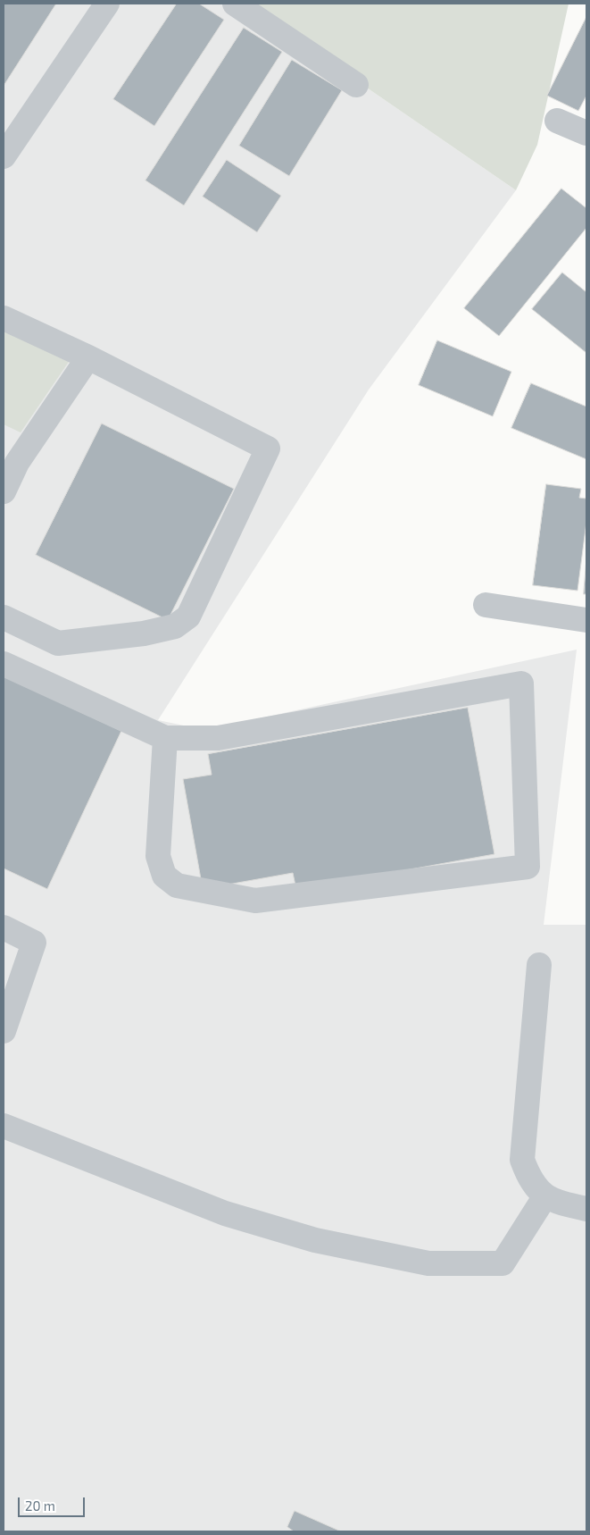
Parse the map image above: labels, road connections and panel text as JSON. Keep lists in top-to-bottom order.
{
  "scale_bar": "20 m"
}
